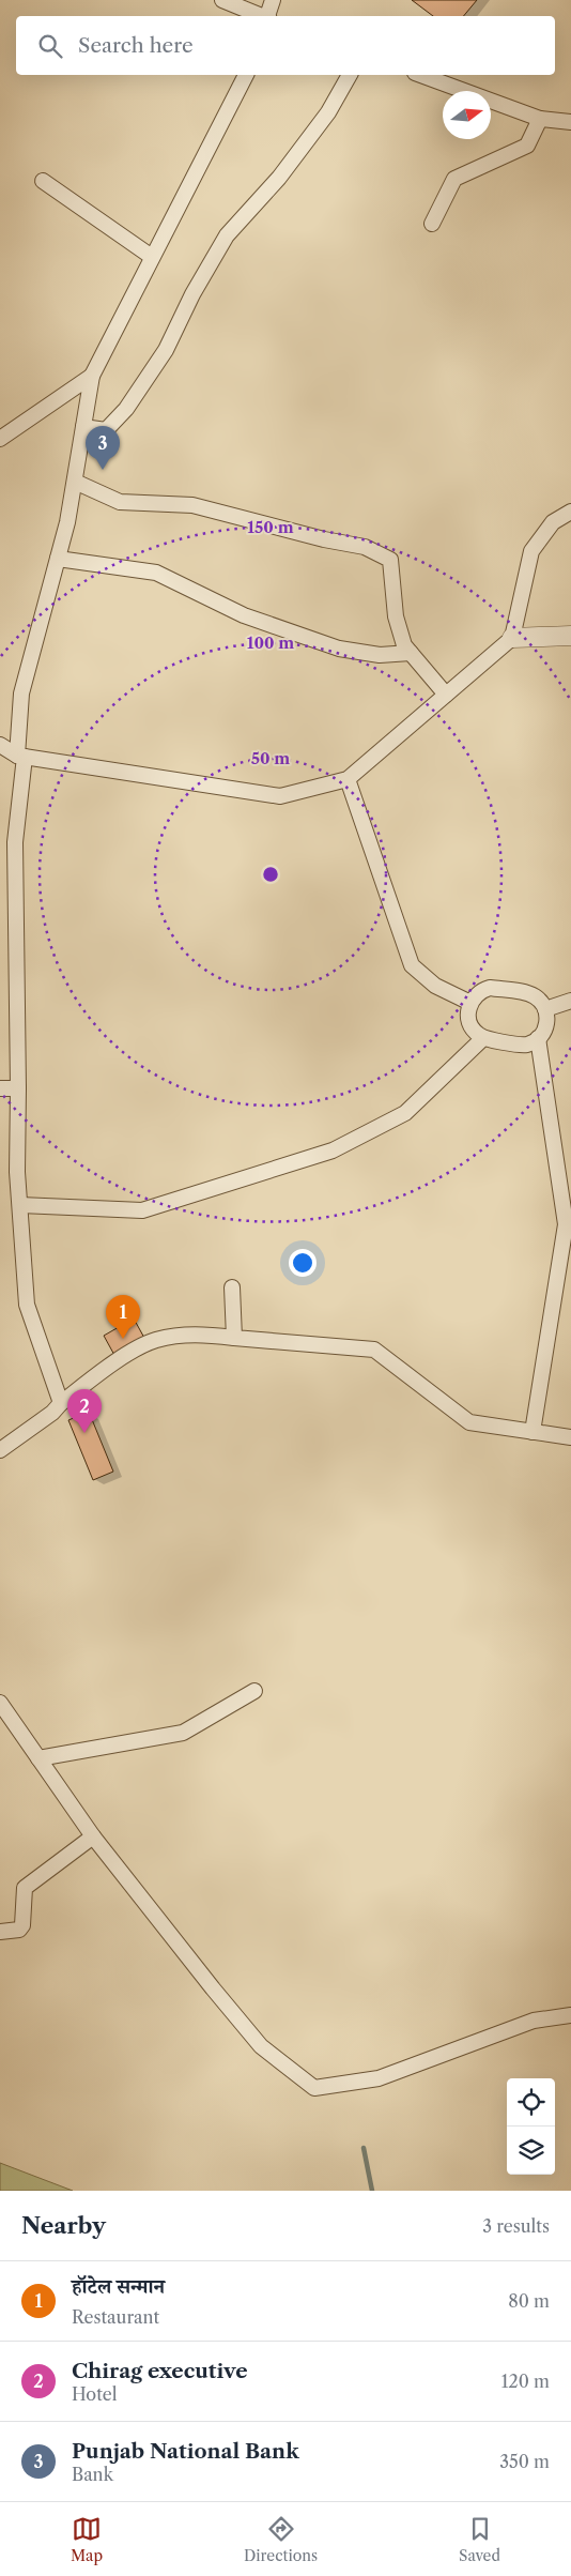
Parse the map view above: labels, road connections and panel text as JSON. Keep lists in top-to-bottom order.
{
  "north": "right",
  "page": {
    "search": "Search here",
    "pins": ["3", "1", "2"],
    "heading": ["Nearby", "3 results"],
    "list": [
      {
        "mark": "1",
        "name": "हॉटेल सन्मान",
        "note": "Restaurant",
        "value": "80 m"
      },
      {
        "mark": "2",
        "name": "Chirag executive",
        "note": "Hotel",
        "value": "120 m"
      },
      {
        "mark": "3",
        "name": "Punjab National Bank",
        "note": "Bank",
        "value": "350 m"
      }
    ],
    "nav": ["Map", "Directions", "Saved"]
  },
  "rings": ["150 m", "100 m", "50 m"]
}
